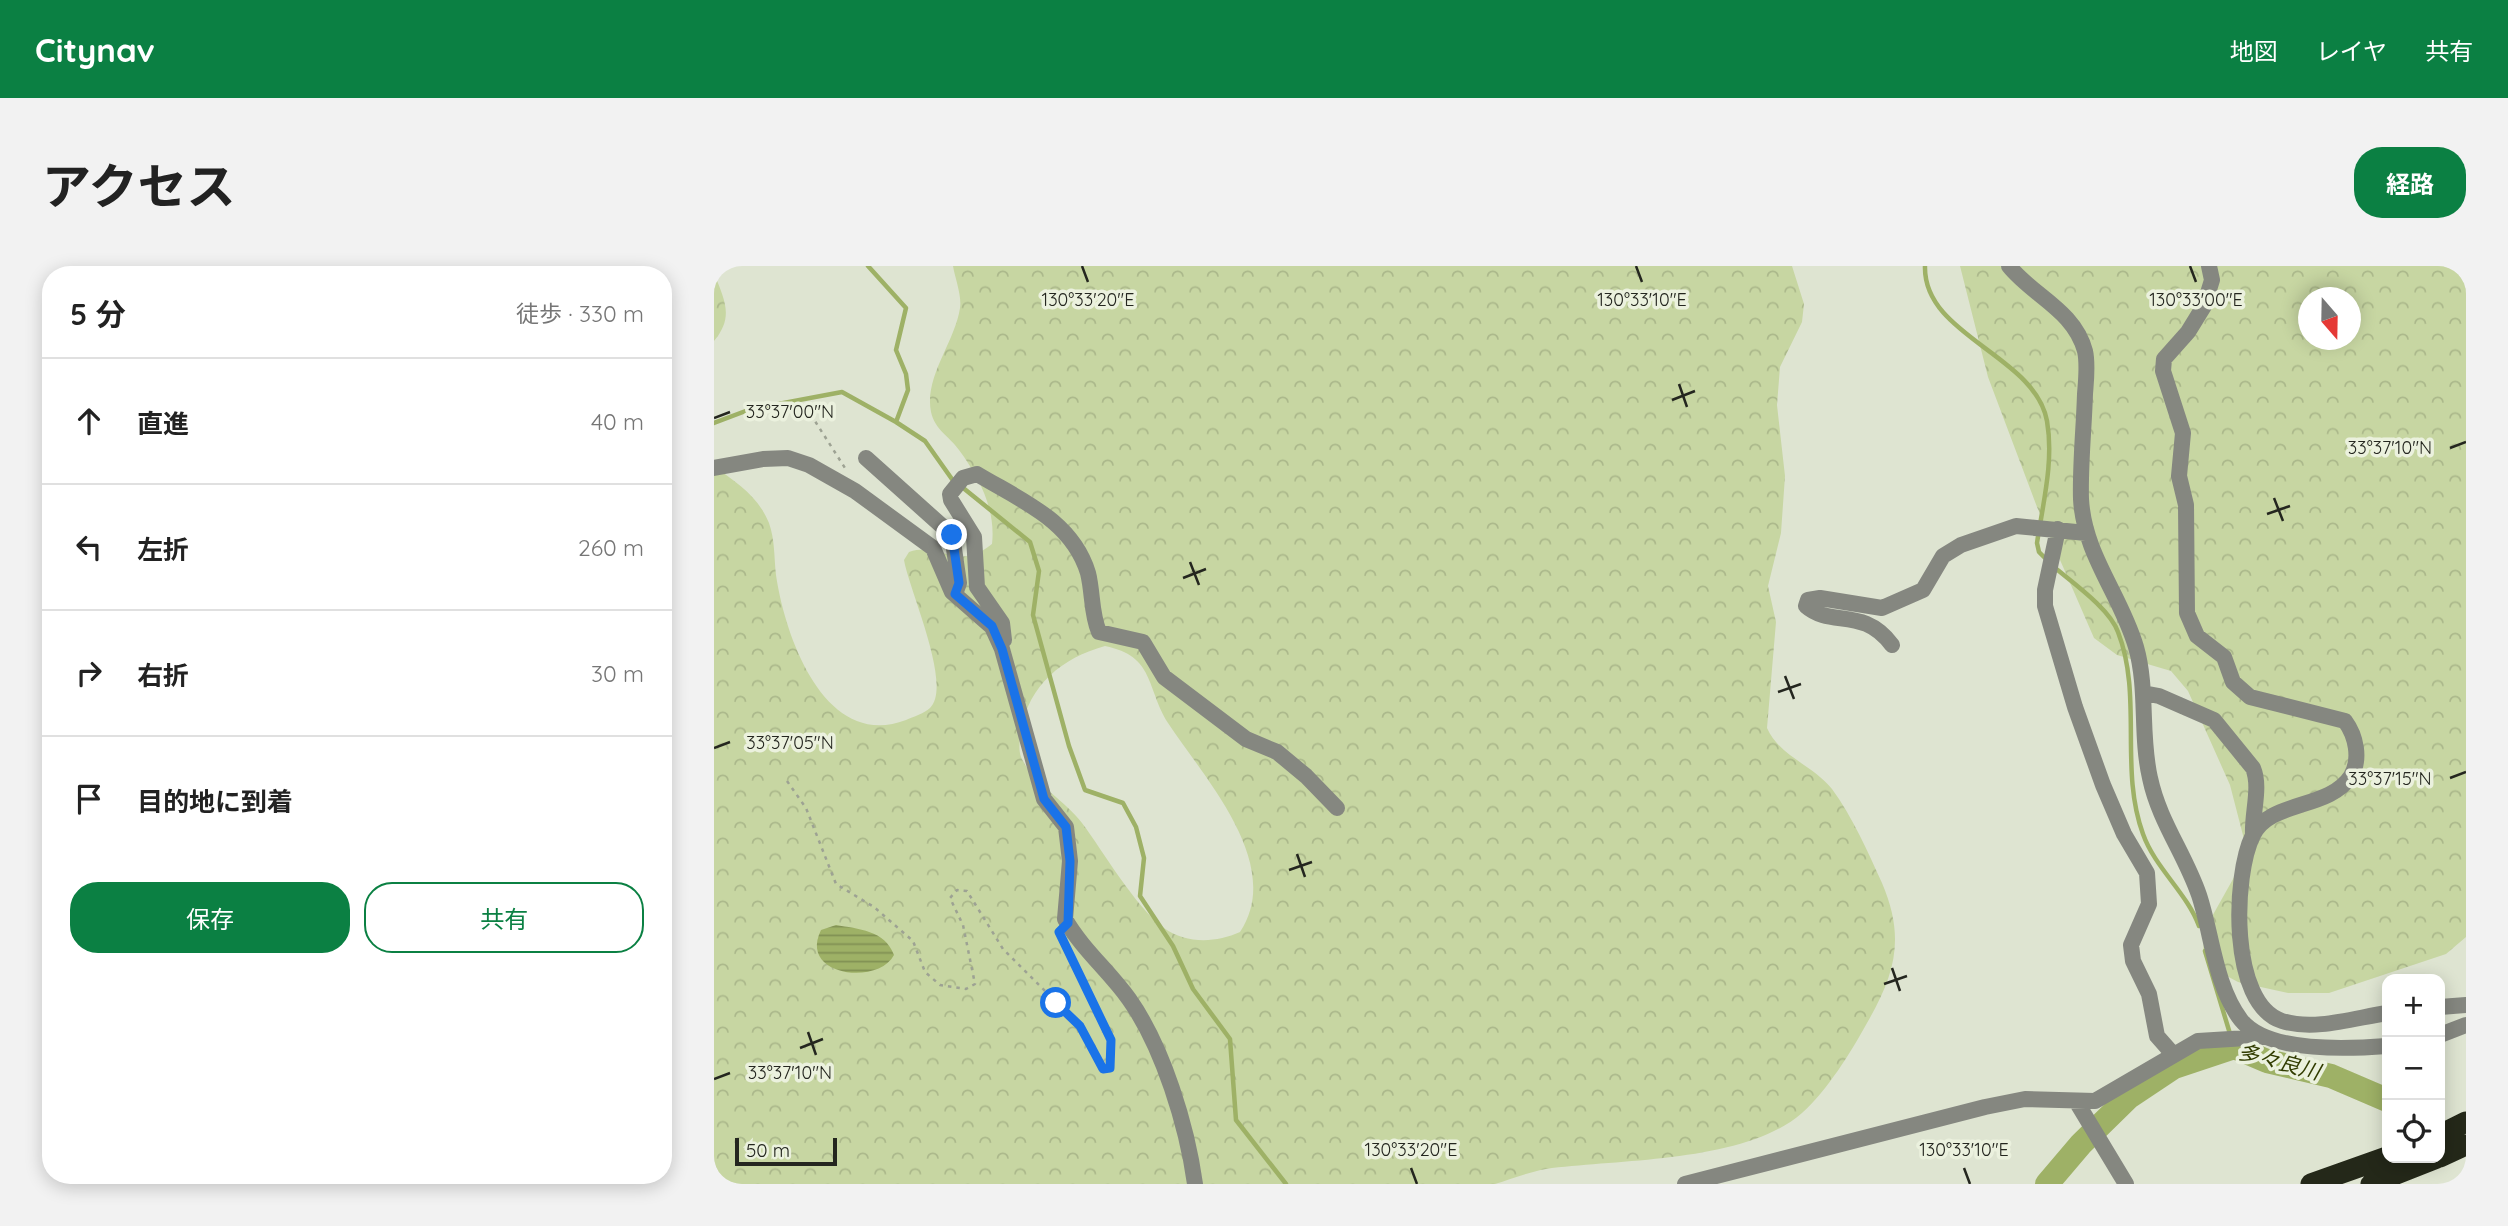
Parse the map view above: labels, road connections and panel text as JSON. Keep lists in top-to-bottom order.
{
  "water": ["多々良川"],
  "scale_bar": "50 m",
  "north": "bottom",
  "page": {
    "header": "Citynav",
    "nav": ["地図", "レイヤ", "共有"],
    "title": "アクセス",
    "buttons": [
      "経路",
      ["保存", "共有"]
    ],
    "heading": ["5 分", "徒歩 · 330 m"],
    "list": [
      ["直進", "40 m"],
      ["左折", "260 m"],
      ["右折", "30 m"],
      "目的地に到着"
    ],
    "map_buttons": ["+", "−"],
    "scale": "50 m"
  },
  "coordinates": [
    "130°33'00\"E",
    "130°33'20\"E",
    "130°33'10\"E",
    "33°37'00\"N",
    "33°37'10\"N",
    "33°37'05\"N",
    "33°37'15\"N"
  ]
}
